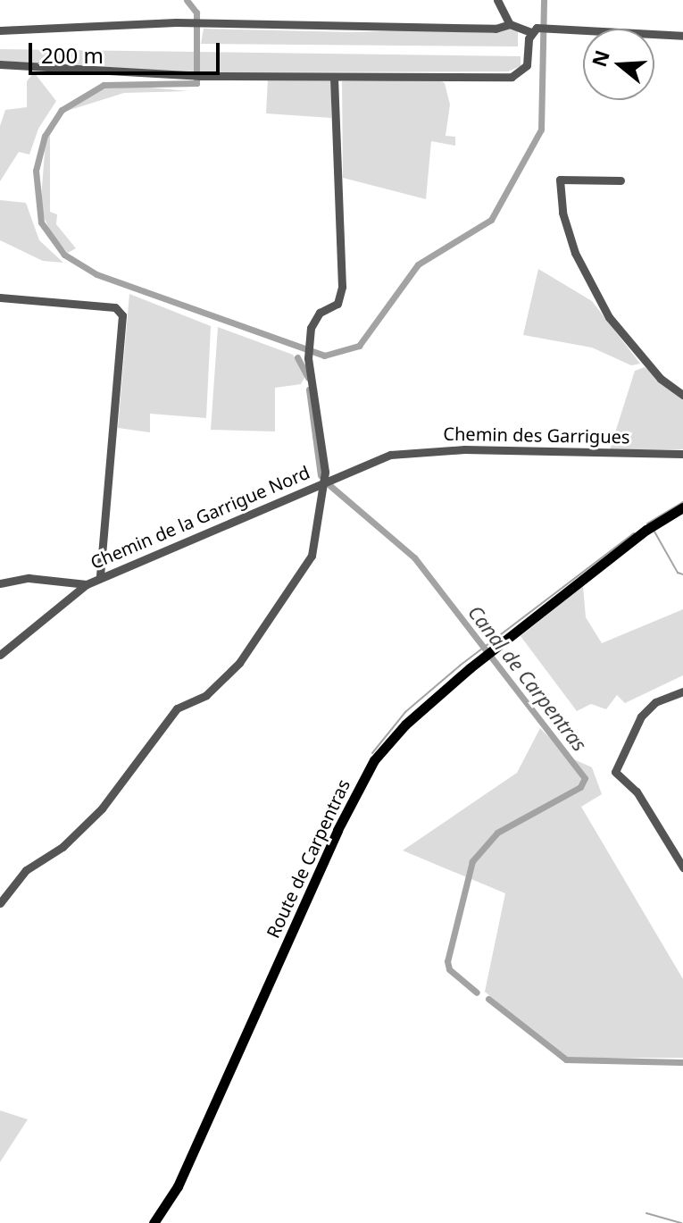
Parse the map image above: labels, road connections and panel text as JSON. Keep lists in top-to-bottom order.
{
  "streets": {
    "main road": ["Route de Carpentras"],
    "street": ["Chemin des Garrigues", "Chemin de la Garrigue Nord"]
  },
  "crossings": [
    ["Chemin des Garrigues", "Chemin de la Garrigue Nord"]
  ],
  "water": ["Canal de Carpentras"],
  "scale_bar": "200 m",
  "north": "left"
}
